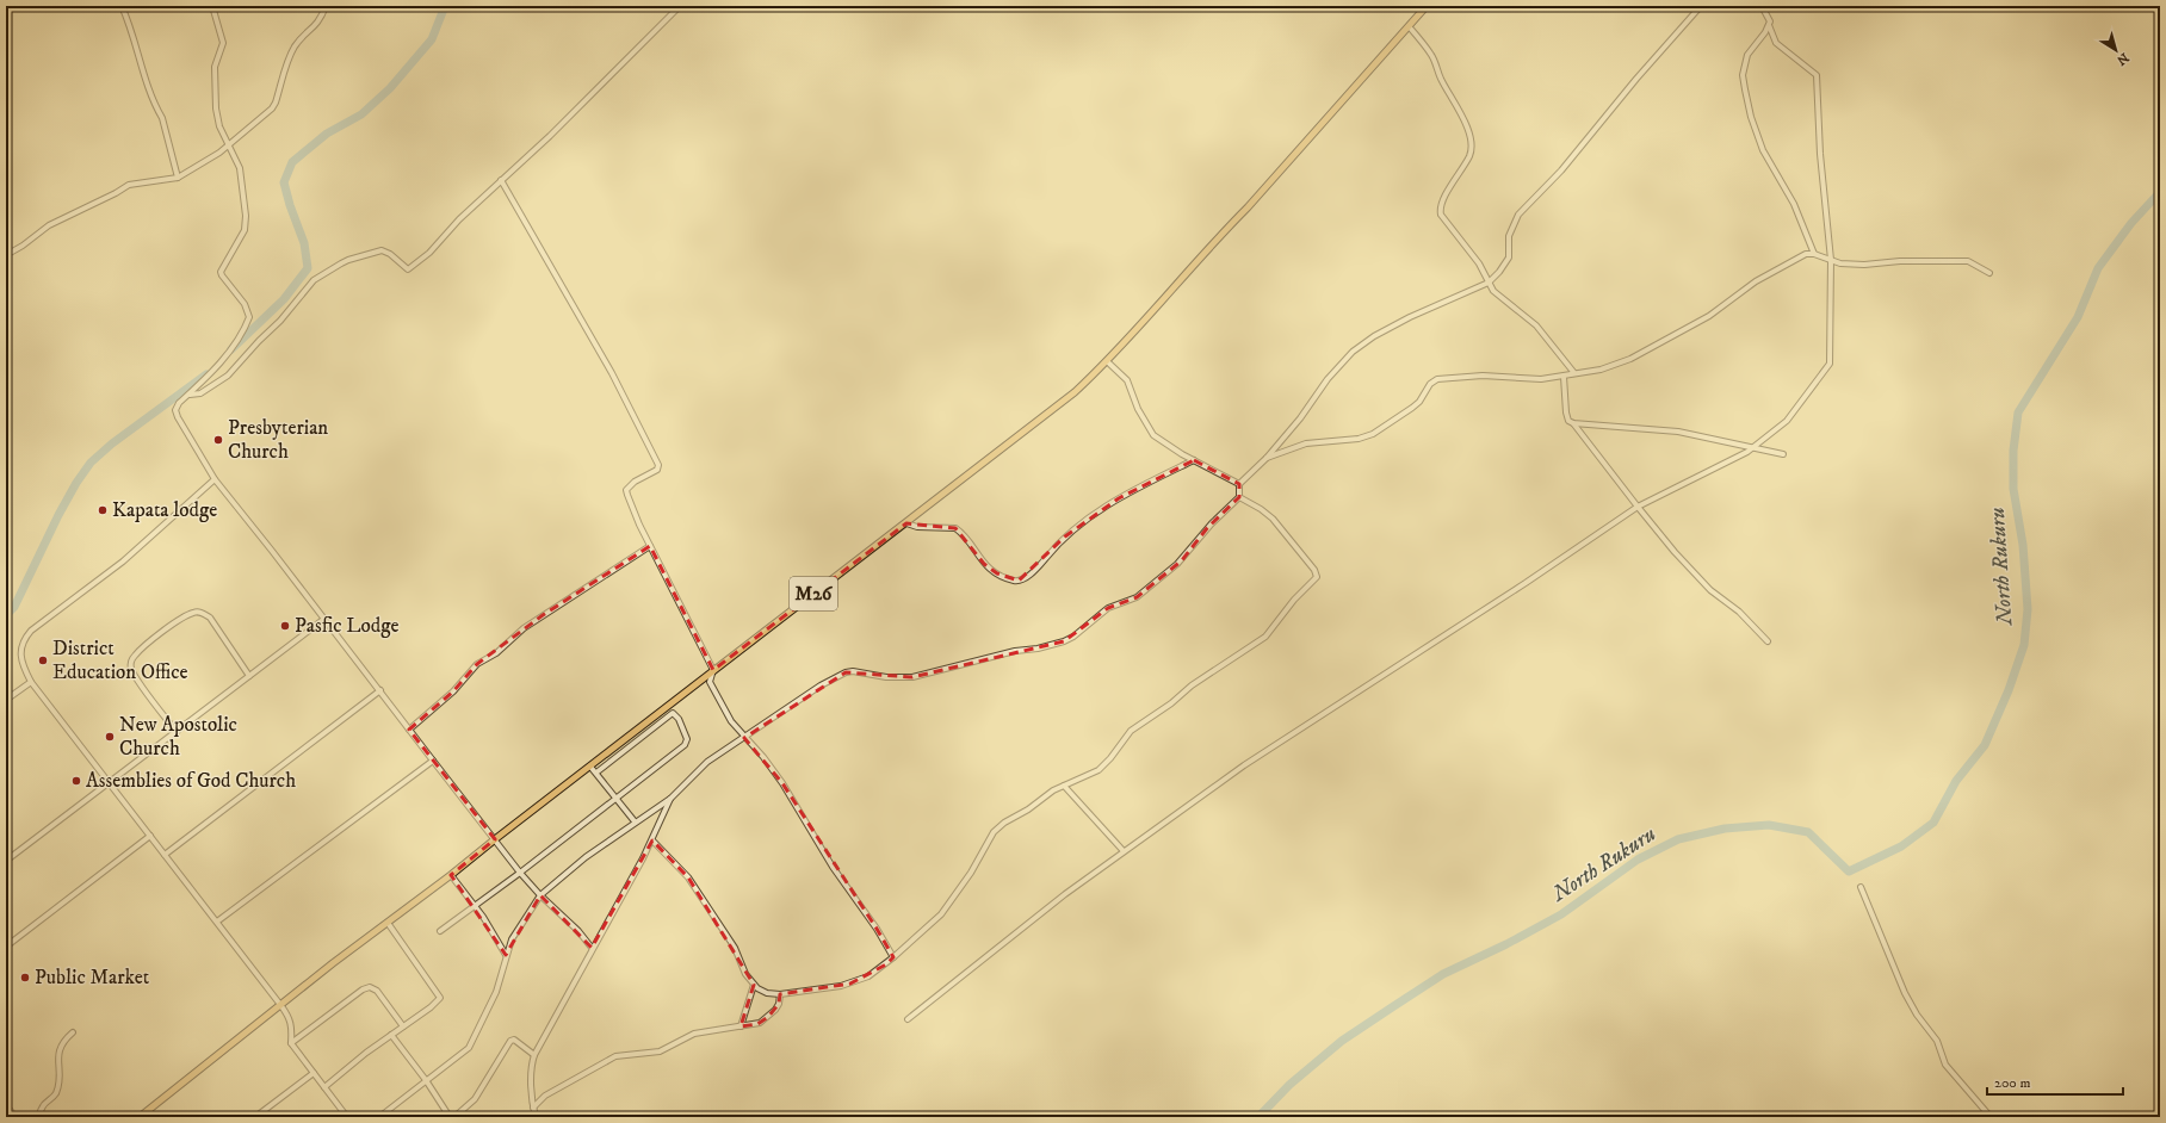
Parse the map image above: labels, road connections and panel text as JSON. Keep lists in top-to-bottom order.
{
  "streets": {
    "main road": ["M26"]
  },
  "water": ["North Rukuru"],
  "places": [
    "Presbyterian Church",
    "Kapata lodge",
    "Pasfic Lodge",
    "District Education Office",
    "New Apostolic Church",
    "Assemblies of God Church",
    "Public Market"
  ],
  "scale_bar": "200 m",
  "north": "bottom right"
}
